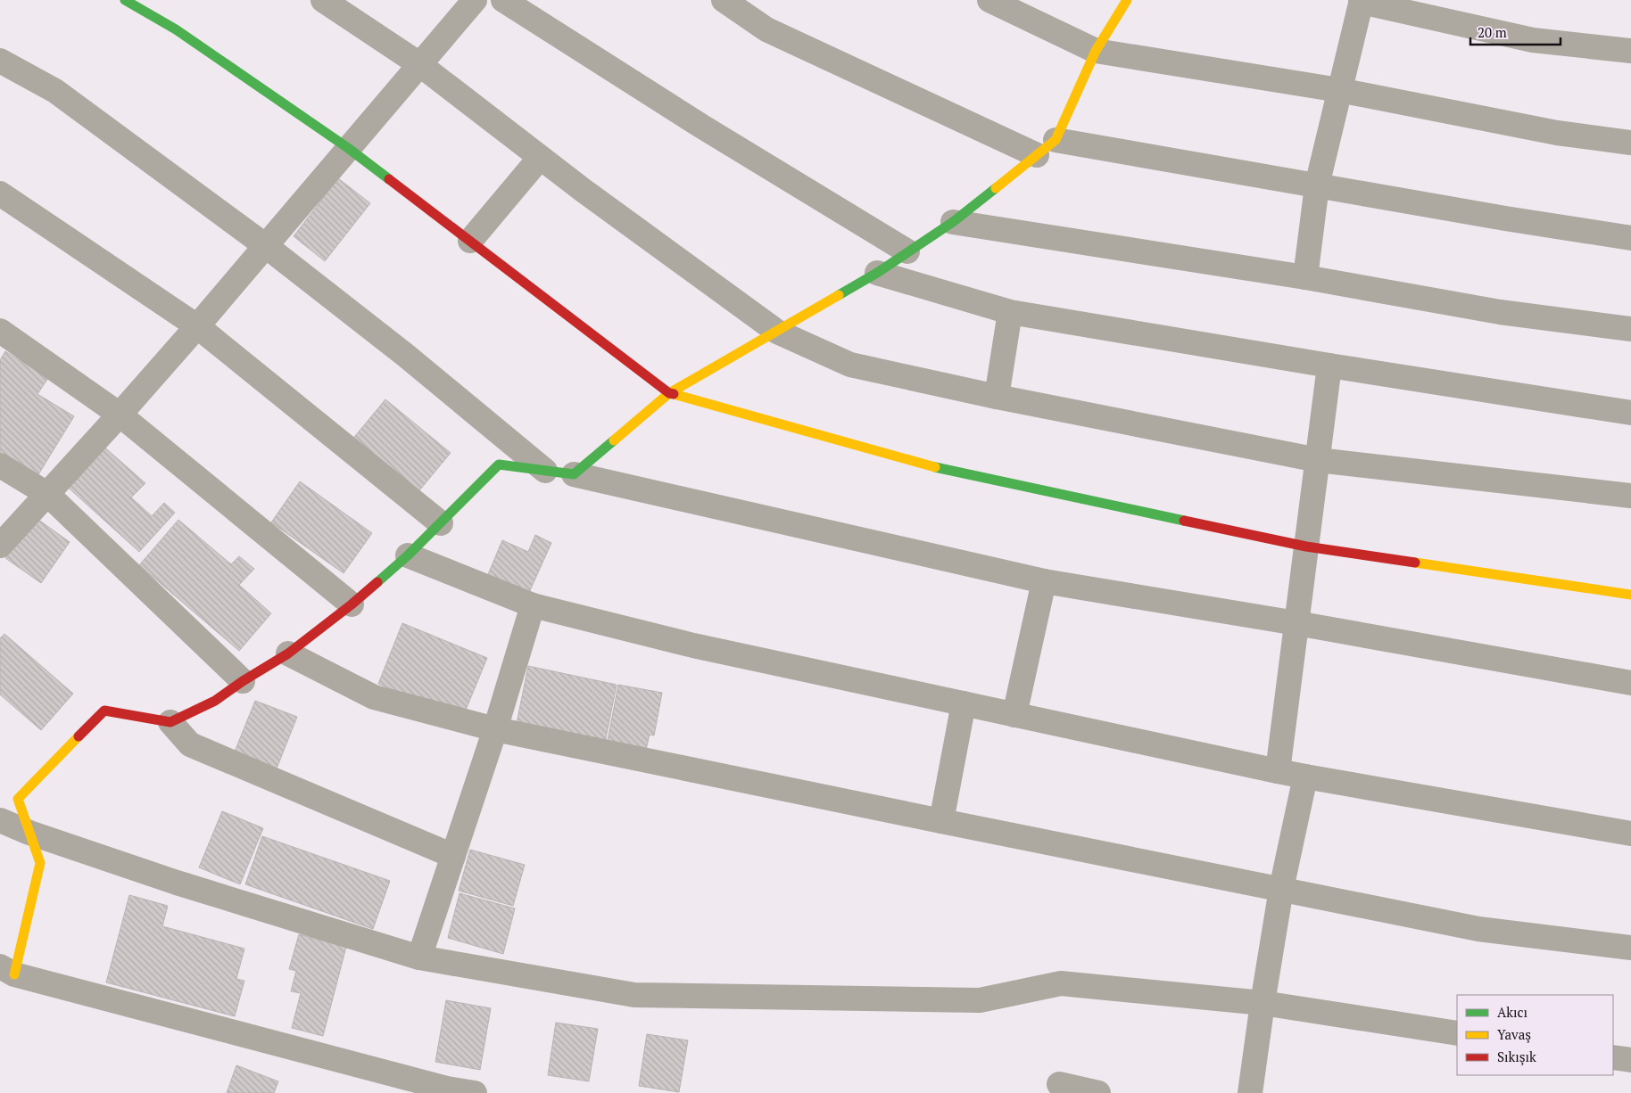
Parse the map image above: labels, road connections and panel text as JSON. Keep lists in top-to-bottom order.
{
  "legend": ["Akıcı", "Yavaş", "Sıkışık"],
  "scale_bar": "20 m"
}
